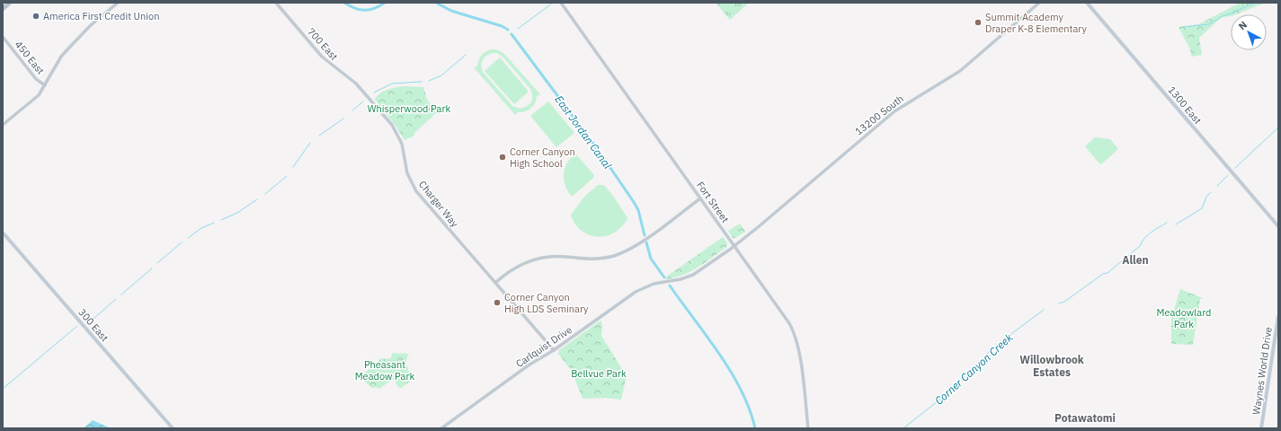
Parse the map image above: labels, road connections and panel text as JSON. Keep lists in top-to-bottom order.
{
  "streets": {
    "main road": ["1300 East", "300 East", "Waynes World Drive"],
    "street": [
      "700 East",
      "450 East",
      "13200 South",
      "Fort Street",
      "Charger Way",
      "Carlquist Drive"
    ]
  },
  "crossings": [
    ["700 East", "Charger Way"],
    ["13200 South", "Fort Street"],
    ["13200 South", "Carlquist Drive"],
    ["Fort Street", "Carlquist Drive"]
  ],
  "districts": ["Allen", "Willowbrook Estates", "Potawatomi"],
  "water": ["East Jordan Canal", "Corner Canyon Creek"],
  "parks": [
    "Whisperwood Park",
    "Meadowlard Park",
    "Pheasant Meadow Park",
    "Bellvue Park"
  ],
  "places": [
    "America First Credit Union",
    "Summit Academy Draper K-8 Elementary",
    "Corner Canyon High School",
    "Corner Canyon High LDS Seminary"
  ],
  "north": "top left"
}
